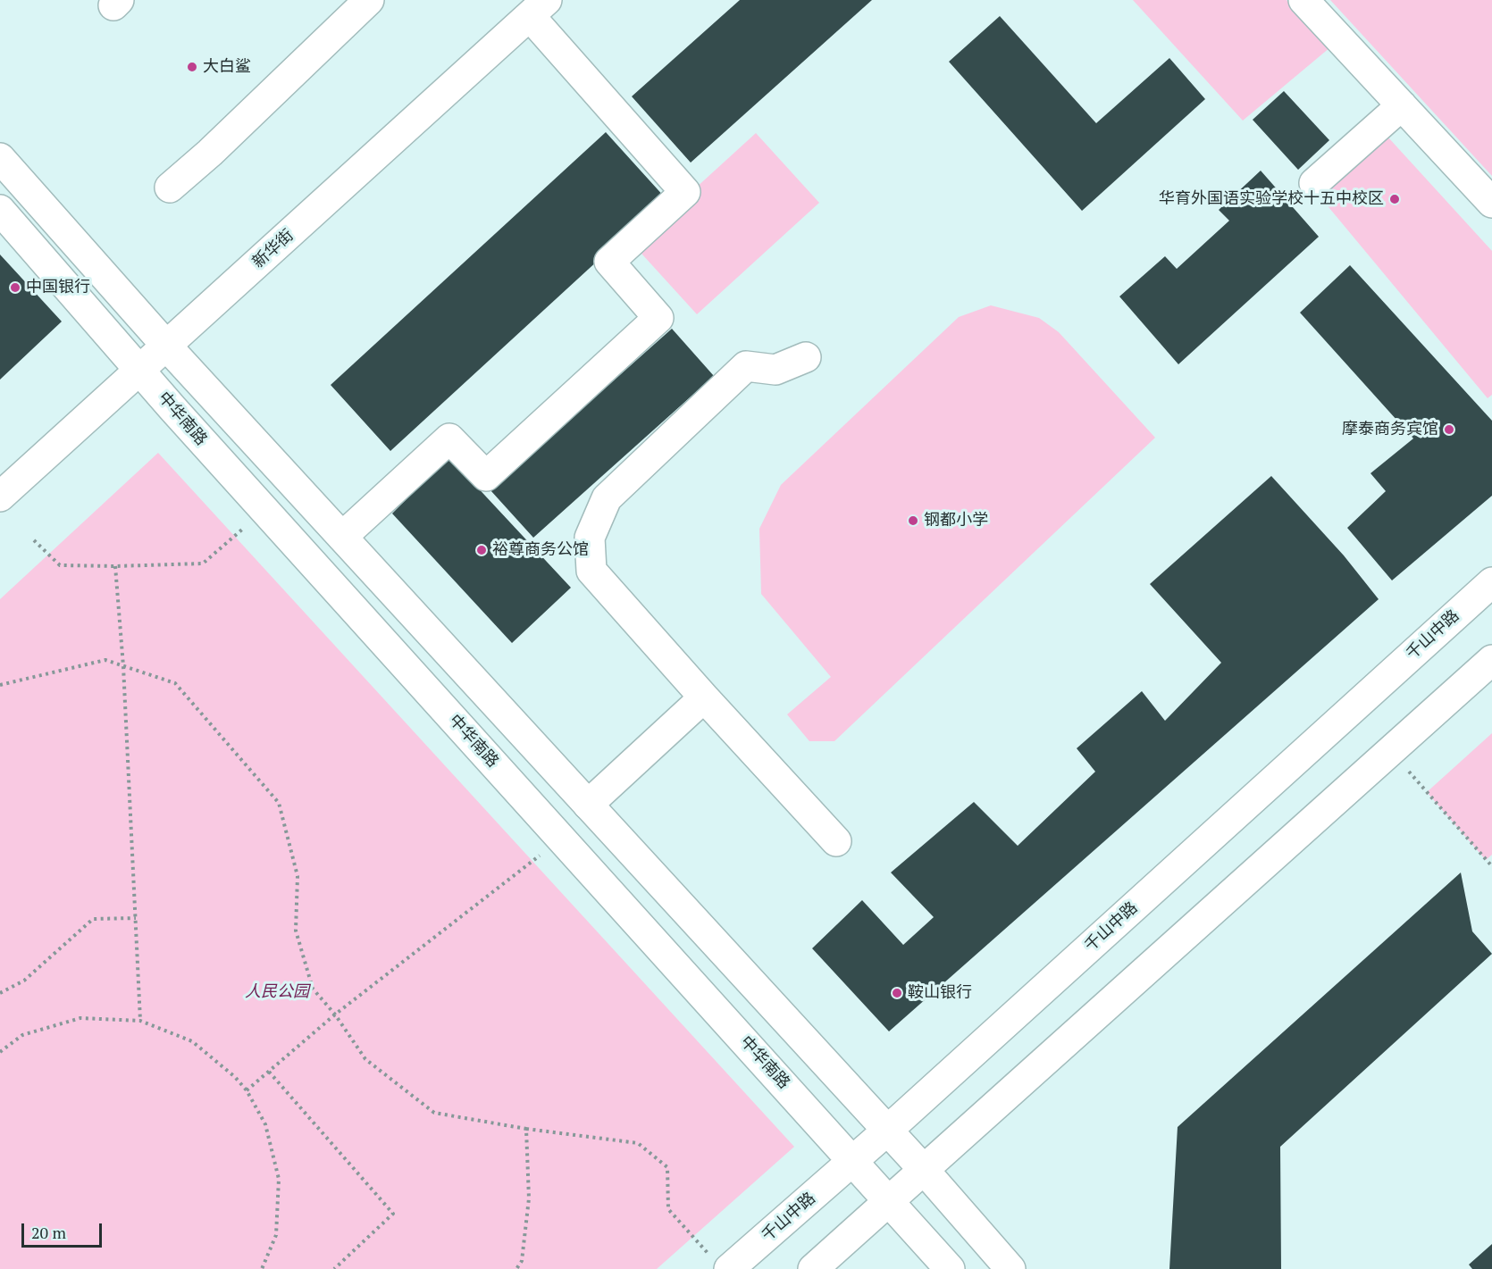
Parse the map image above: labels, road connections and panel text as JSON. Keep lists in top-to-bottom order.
{
  "streets": {
    "main road": ["新华街", "中华南路", "千山中路"]
  },
  "crossings": [
    ["新华街", "中华南路"],
    ["中华南路", "千山中路"]
  ],
  "parks": ["人民公园"],
  "places": [
    "大白鲨",
    "华育外国语实验学校十五中校区",
    "中国银行",
    "摩泰商务宾馆",
    "钢都小学",
    "裕尊商务公馆",
    "鞍山银行"
  ],
  "scale_bar": "20 m"
}
